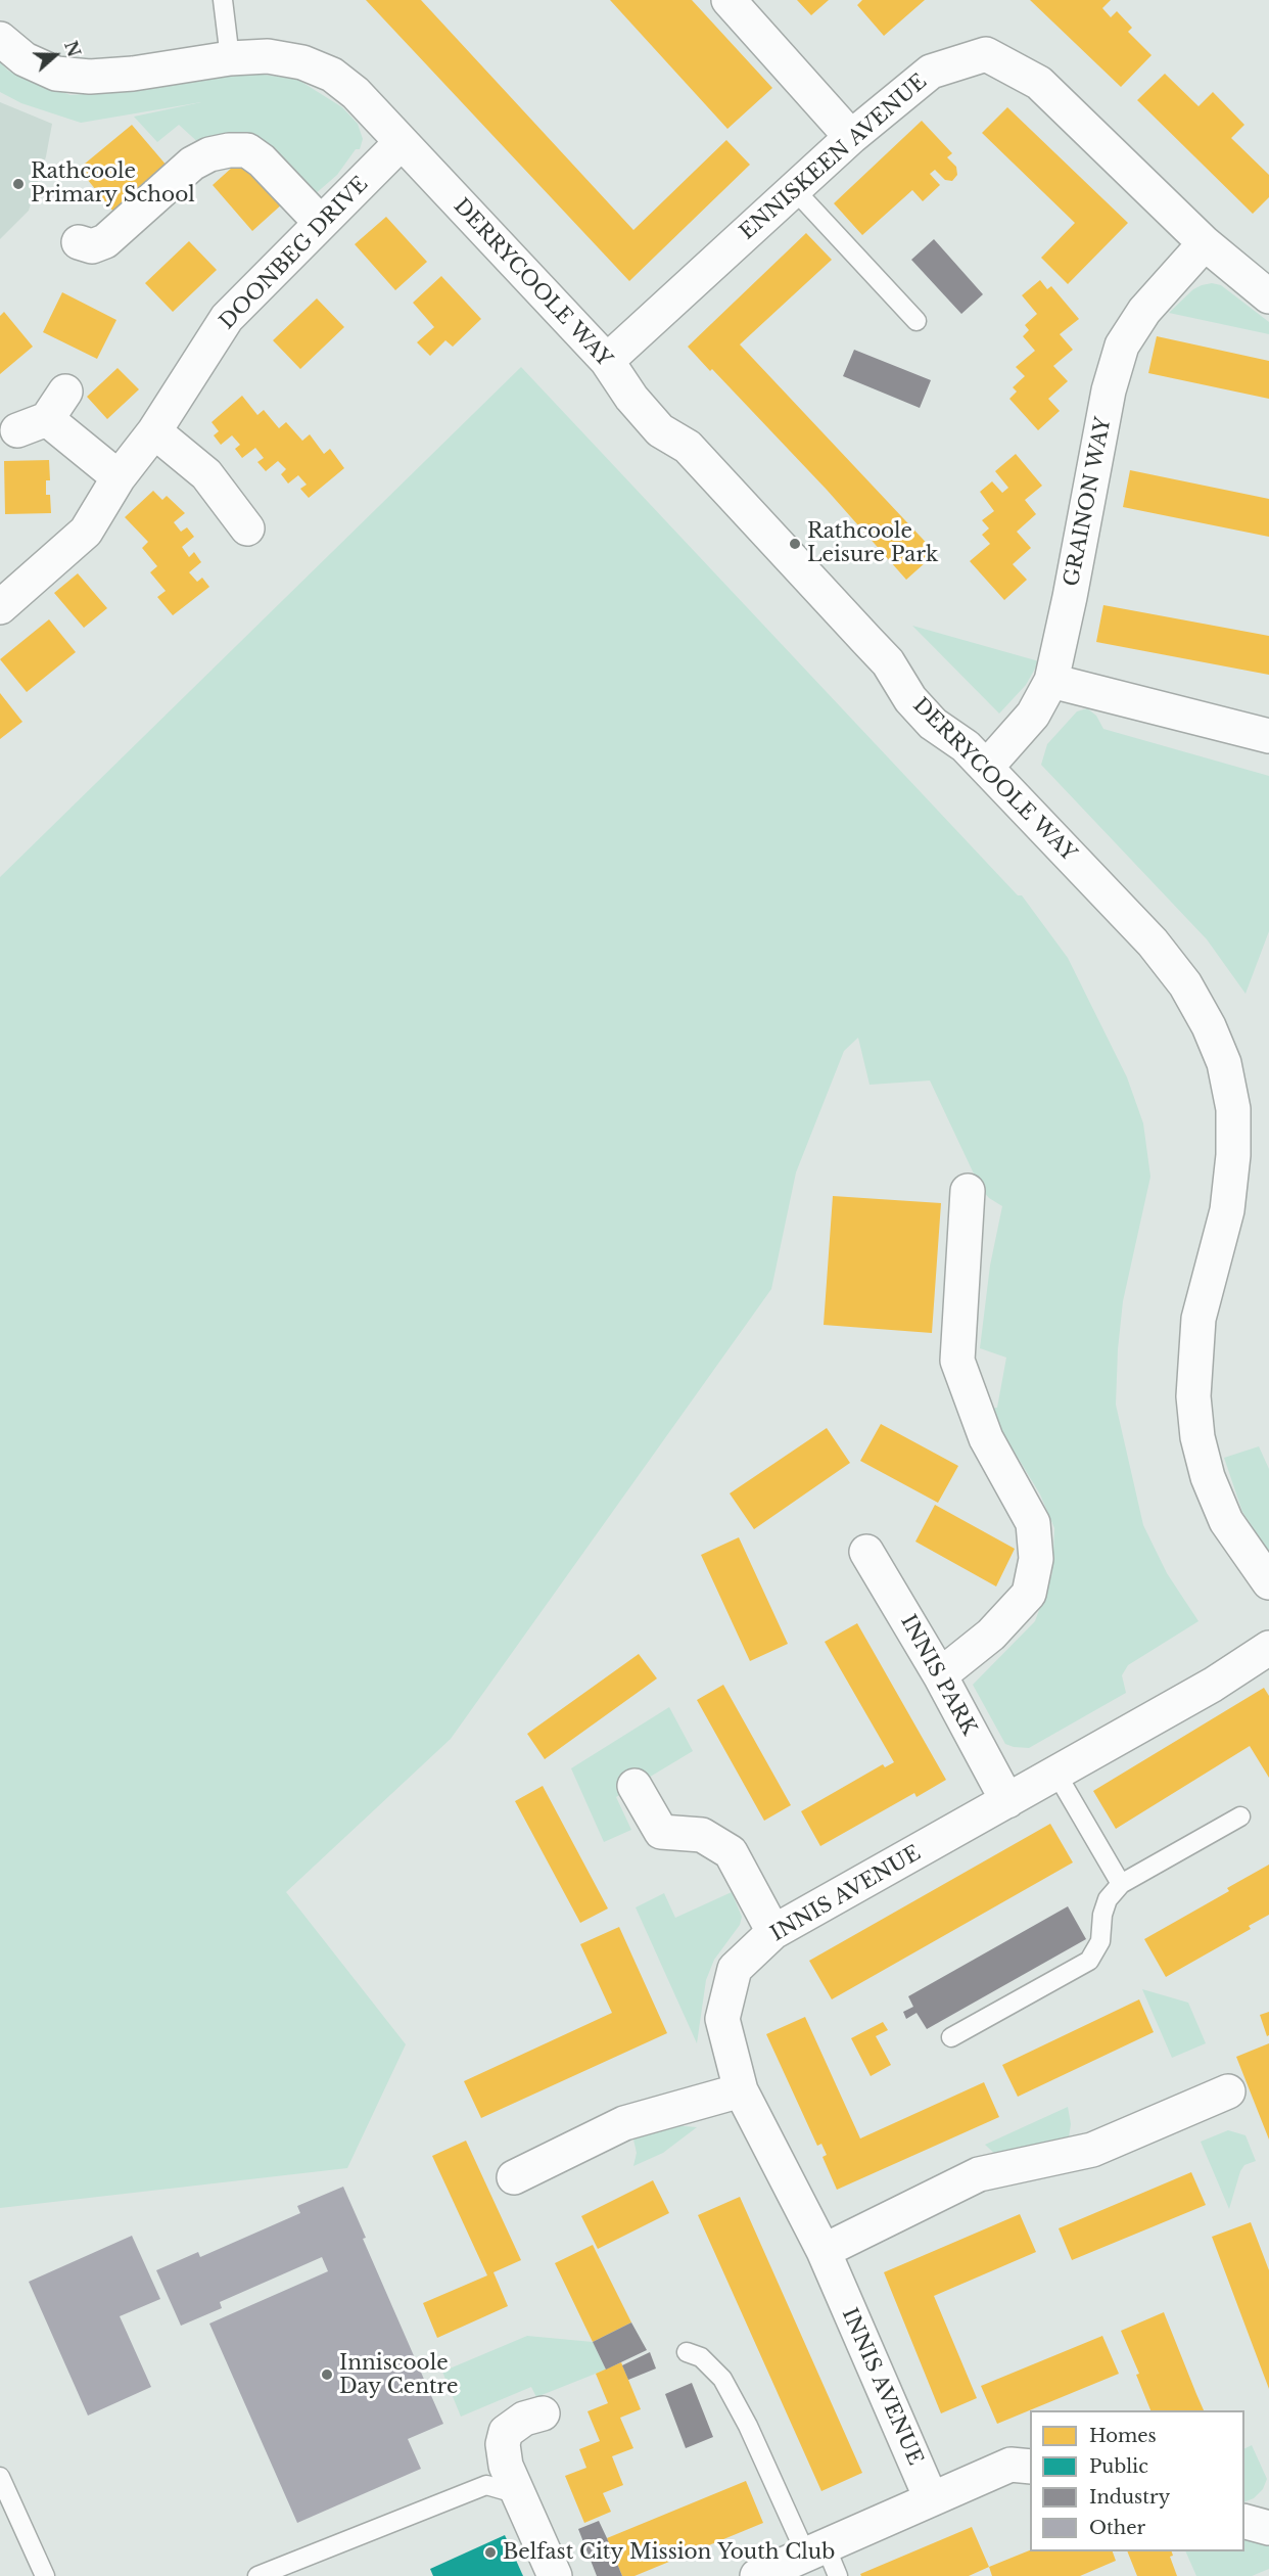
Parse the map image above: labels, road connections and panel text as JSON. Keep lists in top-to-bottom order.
{
  "streets": {
    "street": [
      "ENNISKEEN AVENUE",
      "DOONBEG DRIVE",
      "DERRYCOOLE WAY",
      "GRAINON WAY",
      "INNIS PARK",
      "INNIS AVENUE"
    ]
  },
  "crossings": [
    ["ENNISKEEN AVENUE", "DERRYCOOLE WAY"],
    ["ENNISKEEN AVENUE", "GRAINON WAY"],
    ["DOONBEG DRIVE", "DERRYCOOLE WAY"],
    ["DERRYCOOLE WAY", "GRAINON WAY"],
    ["INNIS PARK", "INNIS AVENUE"]
  ],
  "places": [
    "Rathcoole Primary School",
    "Rathcoole Leisure Park",
    "Inniscoole Day Centre",
    "Belfast City Mission Youth Club"
  ],
  "legend": [
    "Homes",
    "Public",
    "Industry",
    "Other"
  ],
  "north": "right"
}
